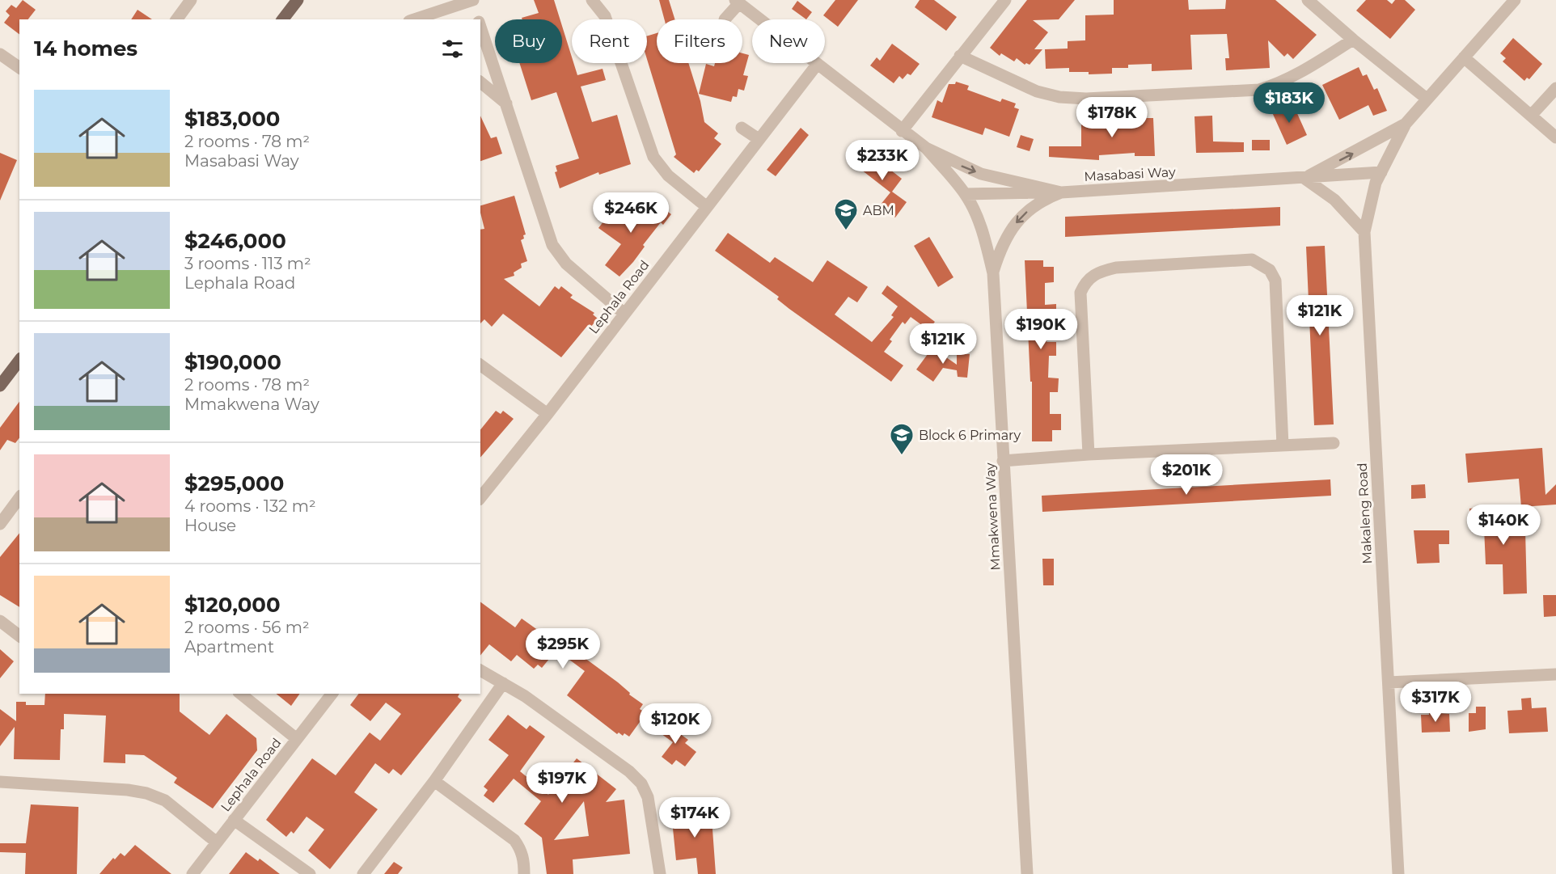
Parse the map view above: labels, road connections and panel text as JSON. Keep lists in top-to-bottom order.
{
  "streets": {
    "street": [
      "Masabasi Way",
      "Lephala Road",
      "Makaleng Road",
      "Mmakwena Way"
    ]
  },
  "crossings": [
    ["Masabasi Way", "Lephala Road"],
    ["Masabasi Way", "Makaleng Road"],
    ["Masabasi Way", "Mmakwena Way"]
  ],
  "places": {
    "school or university": ["ABM", "Block 6 Primary"]
  },
  "page": {
    "chip": [
      "Buy",
      "Rent",
      "Filters",
      "New"
    ],
    "heading": "14 homes",
    "list": [
      {
        "name": "$183,000",
        "note": "2 rooms · 78 m² · Masabasi Way"
      },
      {
        "name": "$246,000",
        "note": "3 rooms · 113 m² · Lephala Road"
      },
      {
        "name": "$190,000",
        "note": "2 rooms · 78 m² · Mmakwena Way"
      },
      {
        "name": "$295,000",
        "note": "4 rooms · 132 m² · House"
      },
      {
        "name": "$120,000",
        "note": "2 rooms · 56 m² · Apartment"
      }
    ],
    "price": [
      "$183K",
      "$178K",
      "$233K",
      "$246K",
      "$121K",
      "$190K",
      "$121K",
      "$201K",
      "$140K",
      "$295K",
      "$317K",
      "$120K",
      "$197K",
      "$174K"
    ]
  }
}
